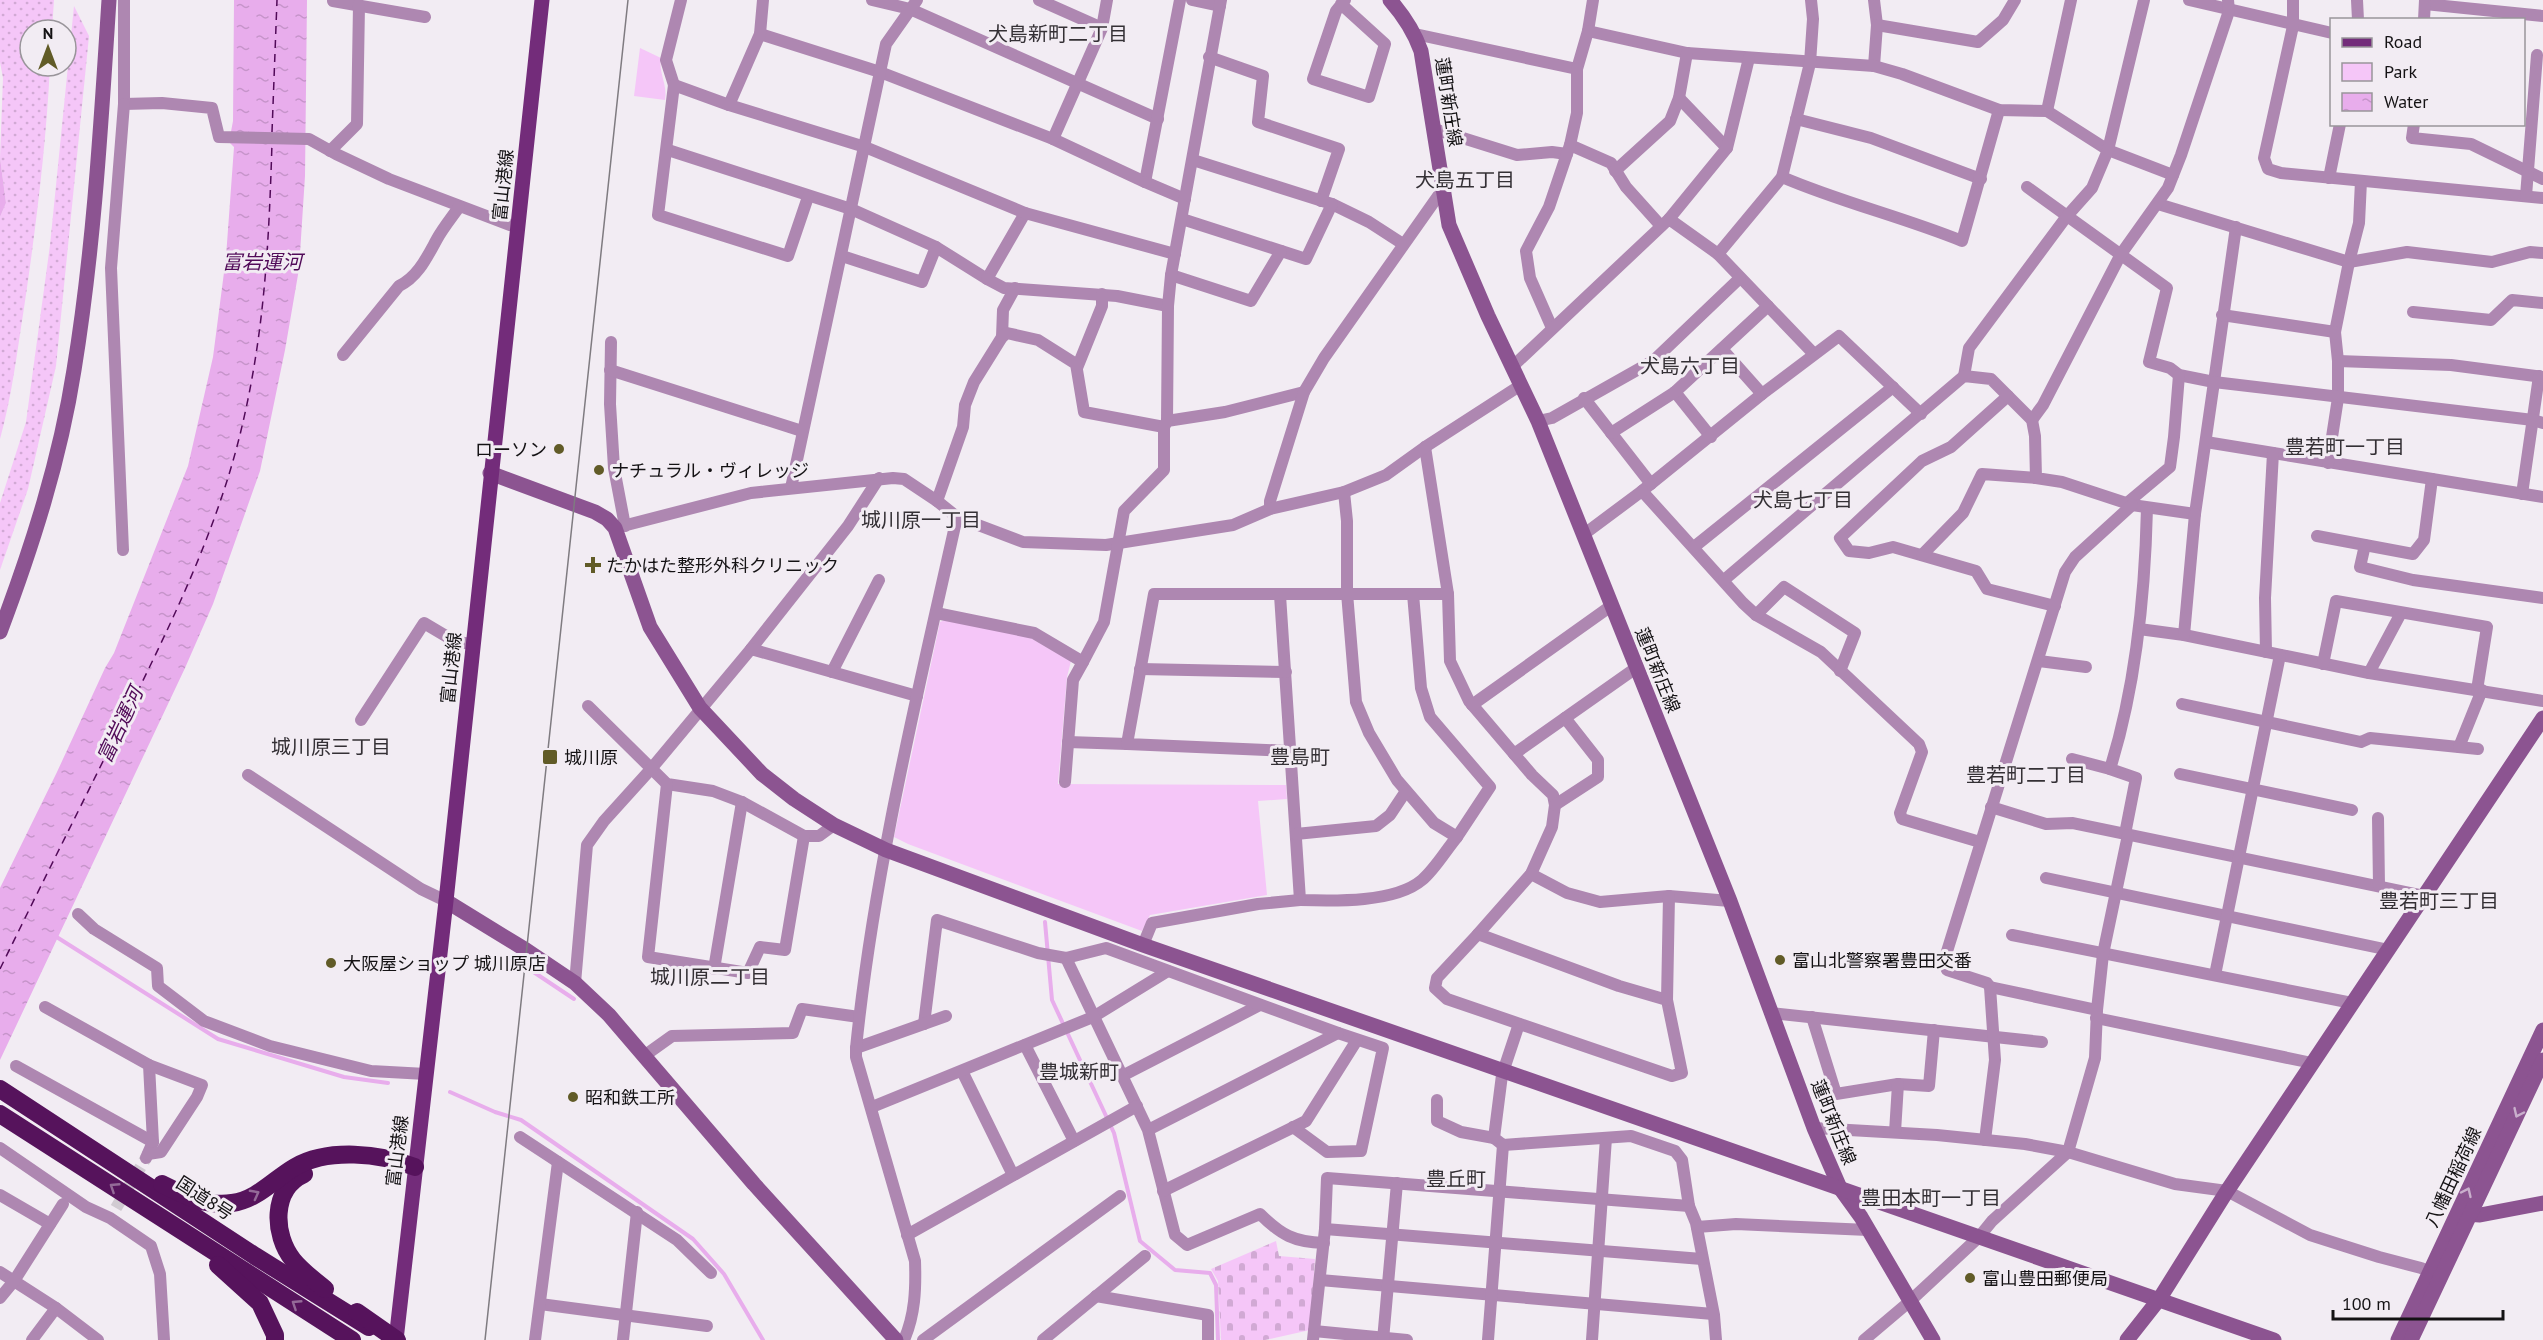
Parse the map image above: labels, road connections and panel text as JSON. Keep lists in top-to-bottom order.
{
  "streets": {
    "highway": ["国道8号"],
    "main road": ["富山港線"],
    "street": ["蓮町新庄線", "八幡田稲荷線"]
  },
  "districts": [
    "犬島新町二丁目",
    "犬島五丁目",
    "犬島六丁目",
    "豊若町一丁目",
    "犬島七丁目",
    "城川原一丁目",
    "城川原三丁目",
    "豊島町",
    "豊若町二丁目",
    "豊若町三丁目",
    "城川原二丁目",
    "豊城新町",
    "豊丘町",
    "豊田本町一丁目"
  ],
  "water": ["富岩運河"],
  "places": {
    "other": [
      "ローソン",
      "ナチュラル・ヴィレッジ",
      "富山北警察署豊田交番",
      "大阪屋ショップ 城川原店",
      "昭和鉄工所",
      "富山豊田郵便局"
    ],
    "health": ["たかはた整形外科クリニック"],
    "transit": ["城川原"]
  },
  "legend": ["Road", "Park", "Water"],
  "scale_bar": "100 m",
  "north": "top"
}
